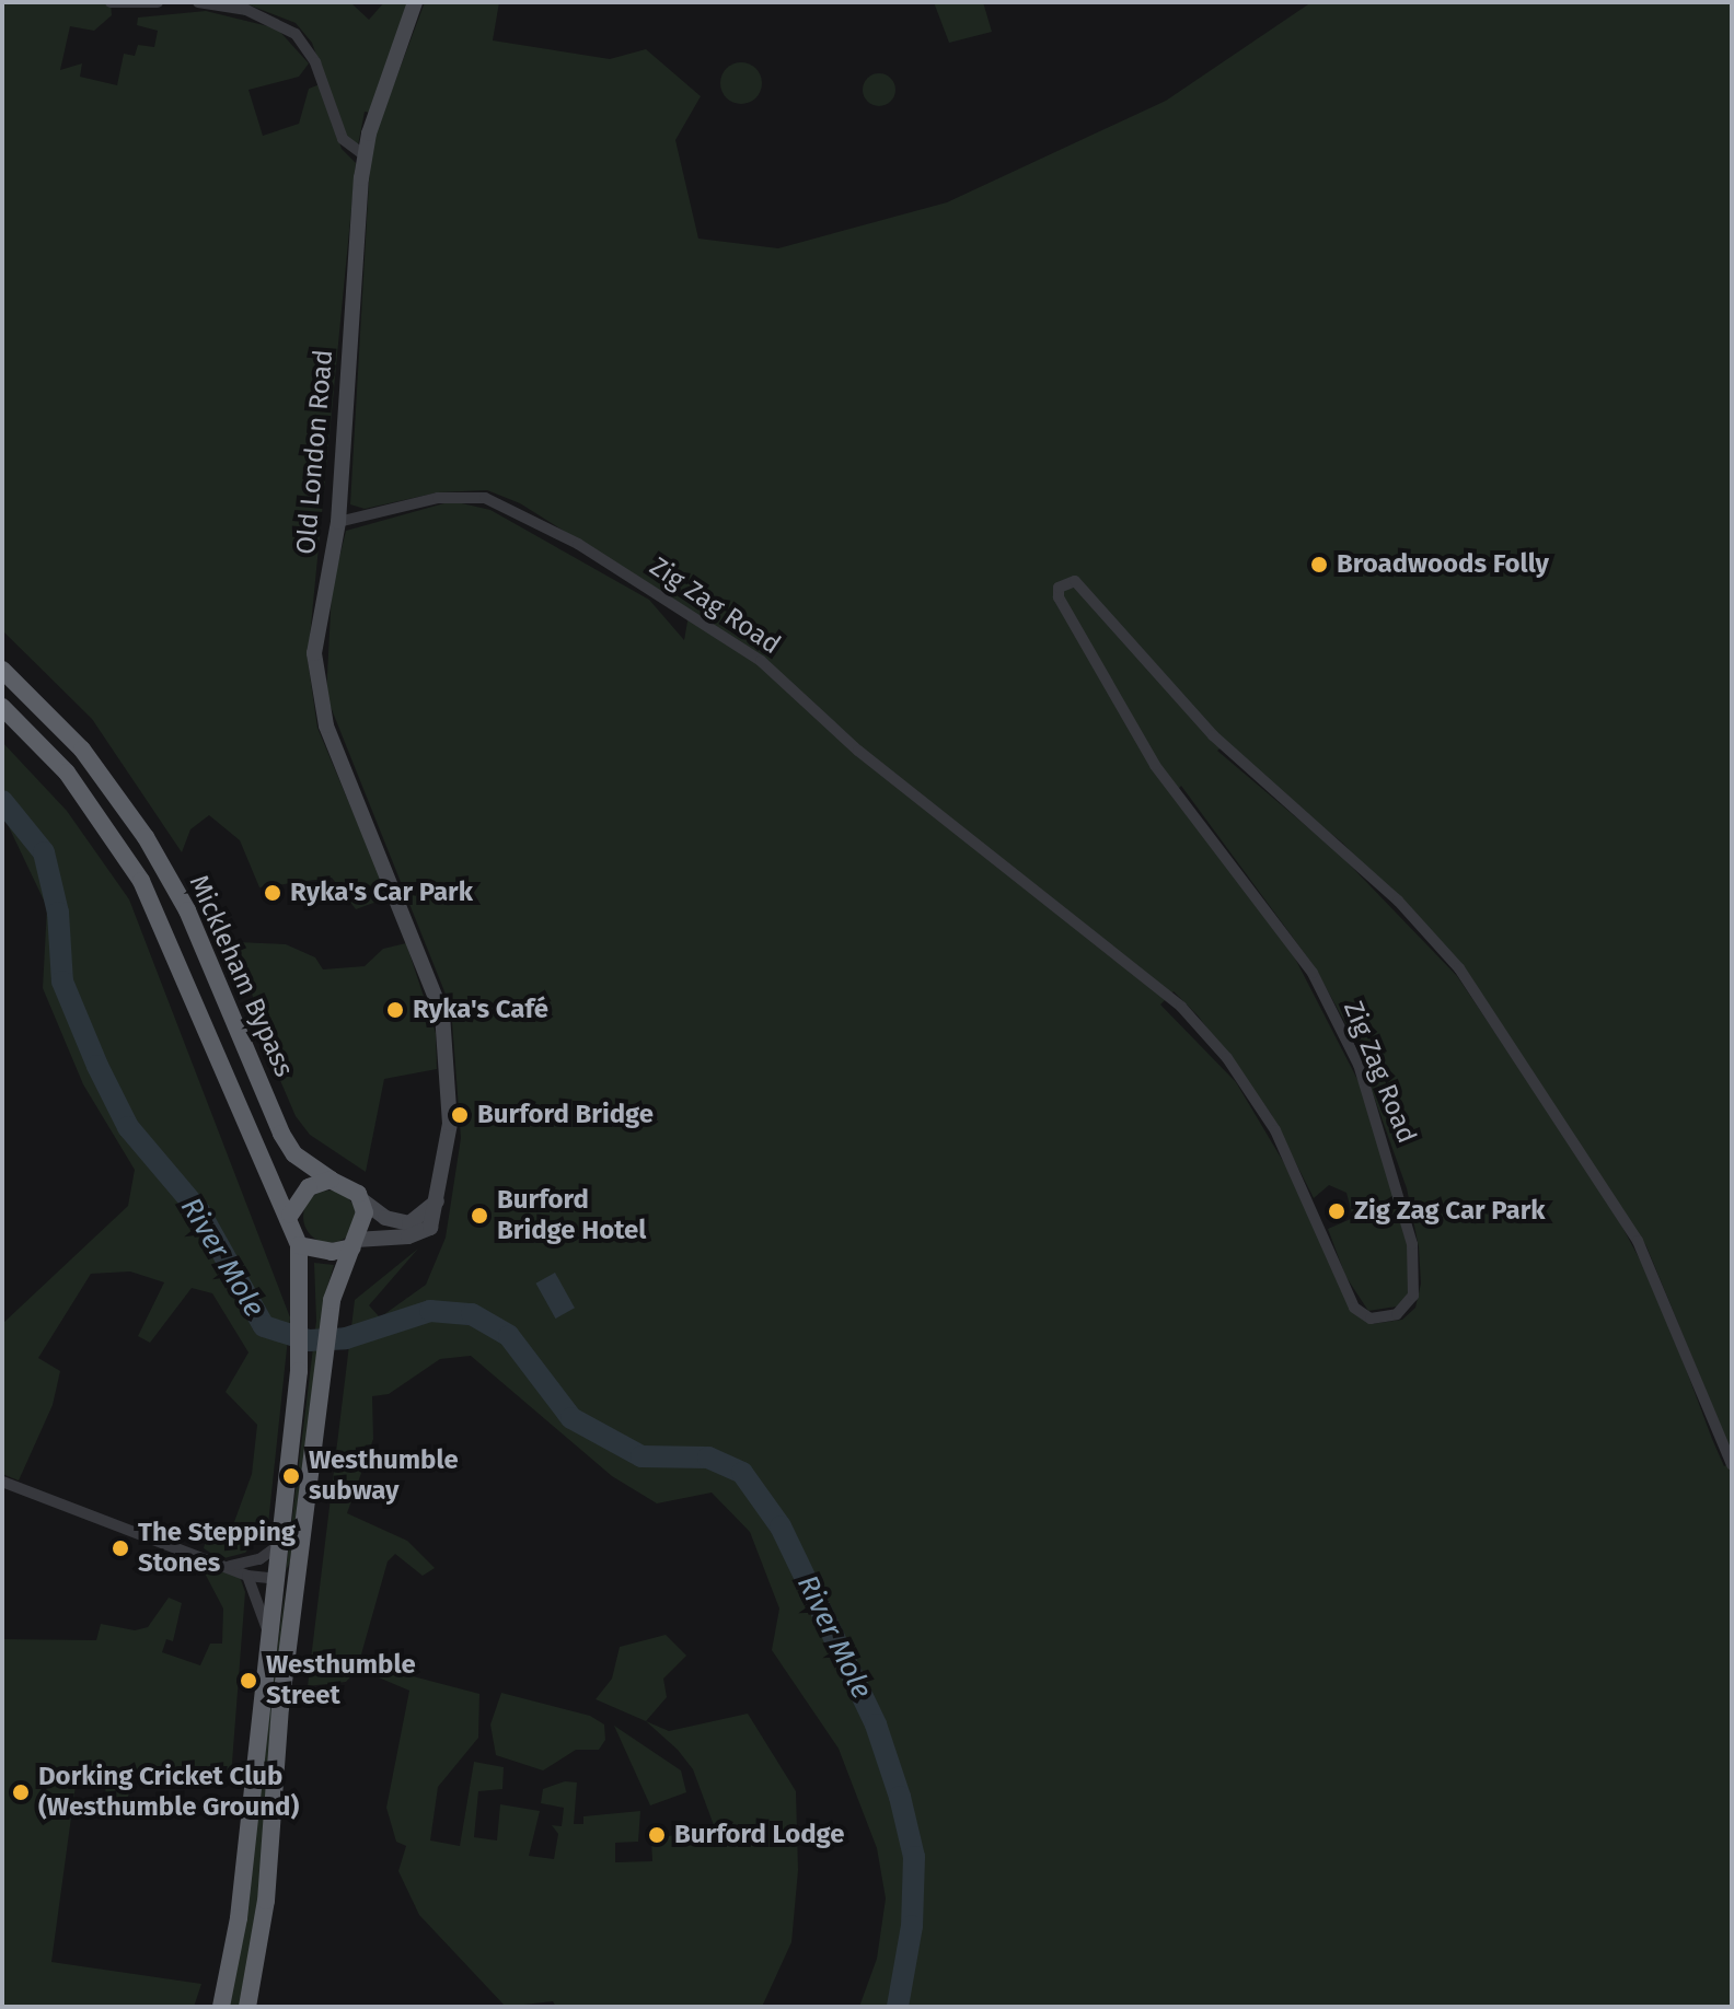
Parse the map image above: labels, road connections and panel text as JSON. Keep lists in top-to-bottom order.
{
  "streets": {
    "highway": ["Mickleham Bypass"],
    "main road": ["Old London Road"],
    "street": ["Zig Zag Road"]
  },
  "crossings": [
    ["Old London Road", "Zig Zag Road"]
  ],
  "water": ["River Mole"],
  "places": [
    "Broadwoods Folly",
    "Ryka's Car Park",
    "Ryka's Café",
    "Burford Bridge",
    "Zig Zag Car Park",
    "Burford Bridge Hotel",
    "Westhumble subway",
    "The Stepping Stones",
    "Westhumble Street",
    "Dorking Cricket Club (Westhumble Ground)",
    "Burford Lodge"
  ]
}
